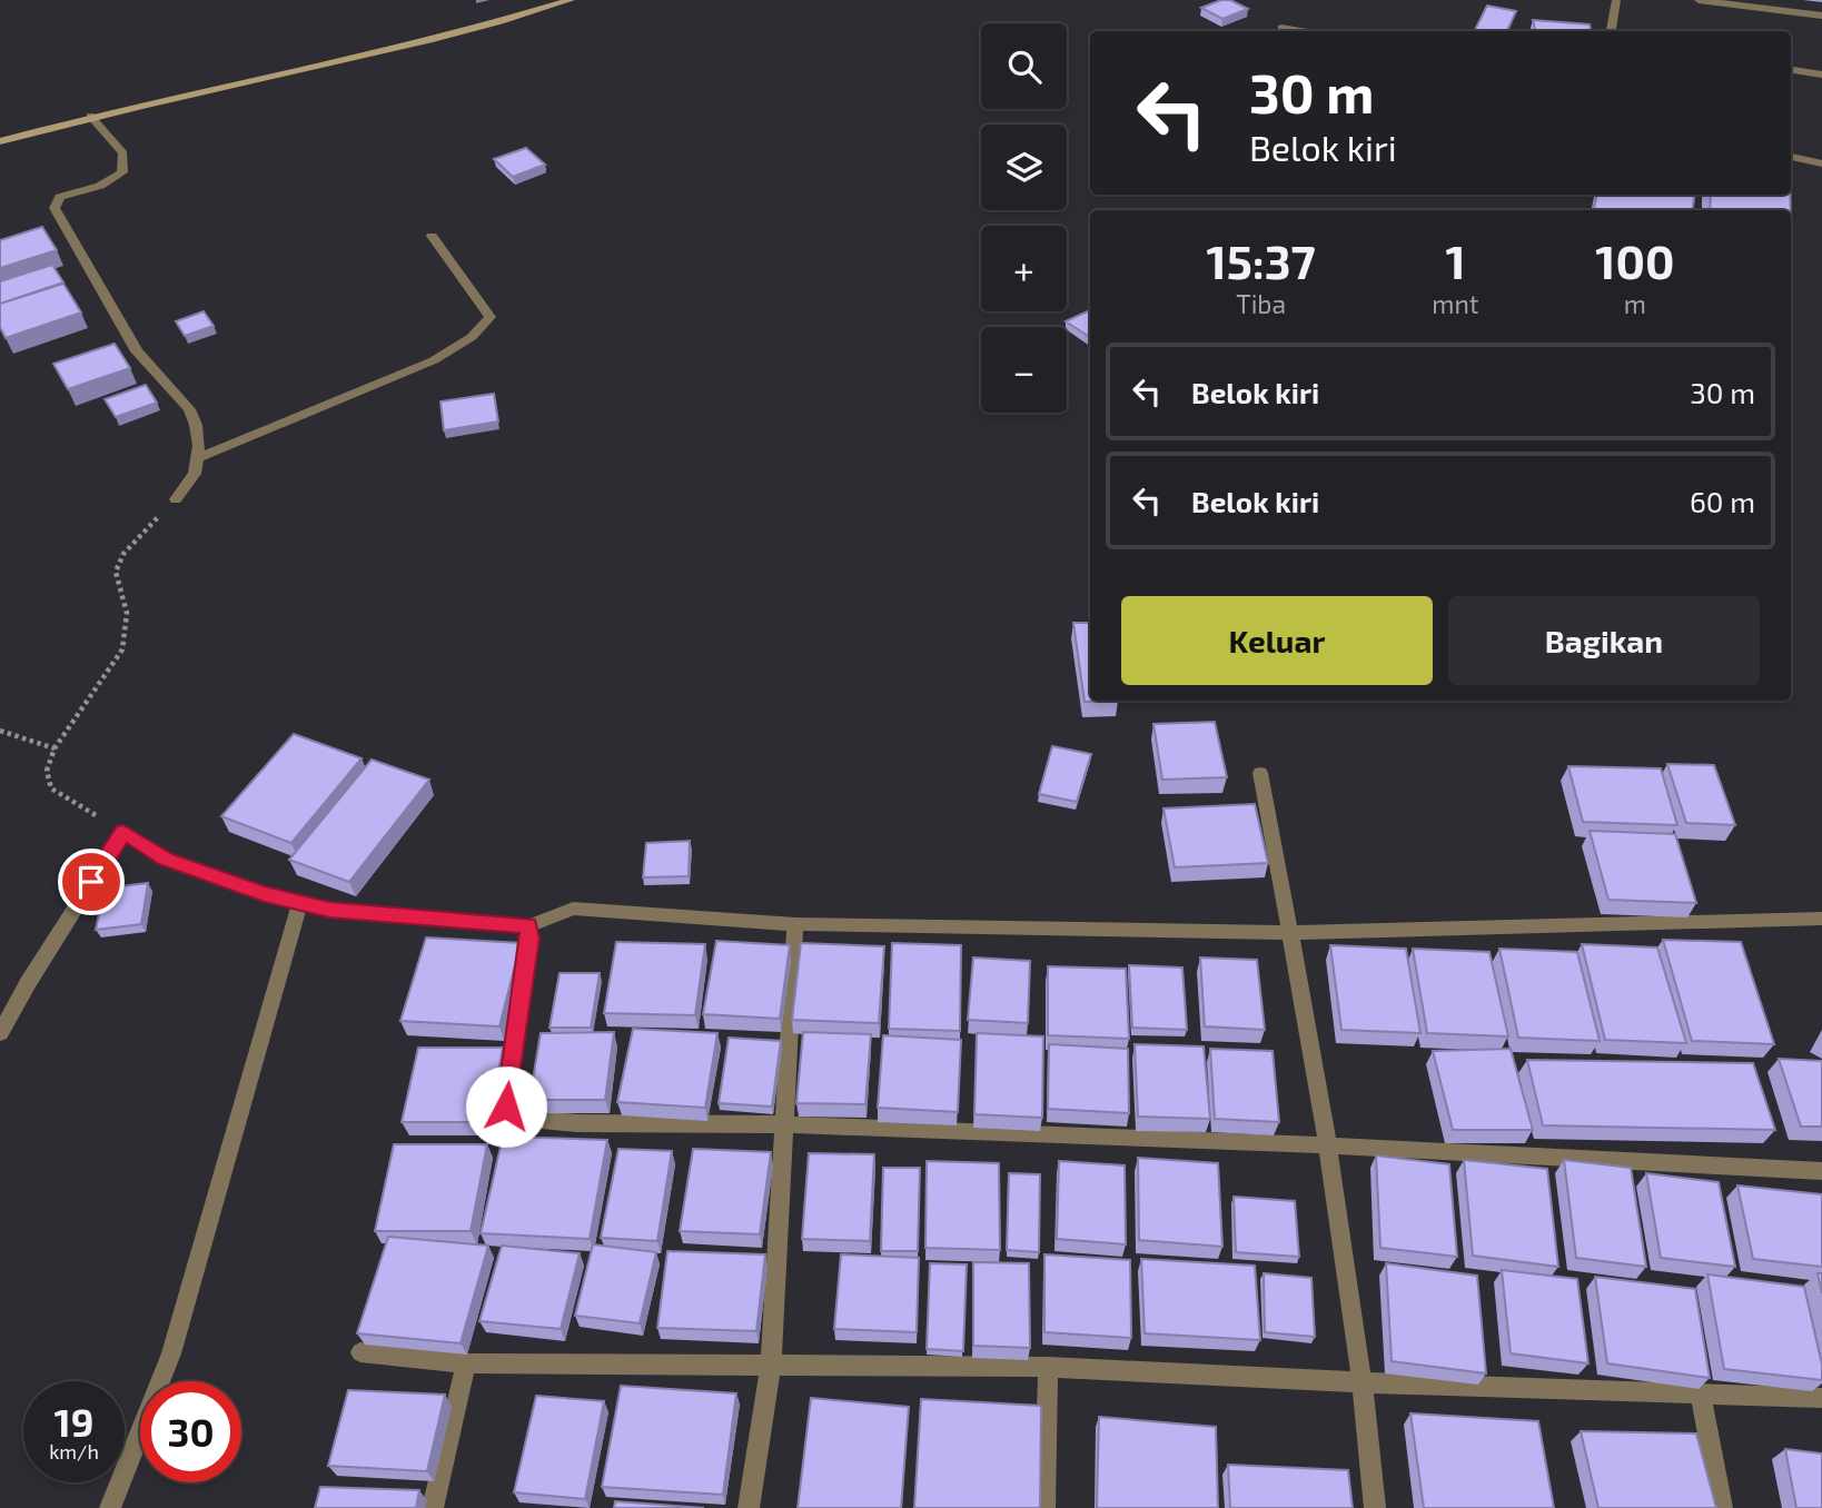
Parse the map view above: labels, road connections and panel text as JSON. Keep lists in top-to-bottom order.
{
  "page": {
    "map_buttons": ["+", "−"],
    "turn": ["30 m", "Belok kiri"],
    "eta": [
      "15:37",
      "Tiba",
      "1",
      "mnt",
      "100",
      "m"
    ],
    "list": [
      {
        "name": "Belok kiri",
        "value": "30 m"
      },
      {
        "name": "Belok kiri",
        "value": "60 m"
      }
    ],
    "buttons": ["Keluar", "Bagikan"],
    "speed": "19 km/h",
    "limit": "30"
  }
}
